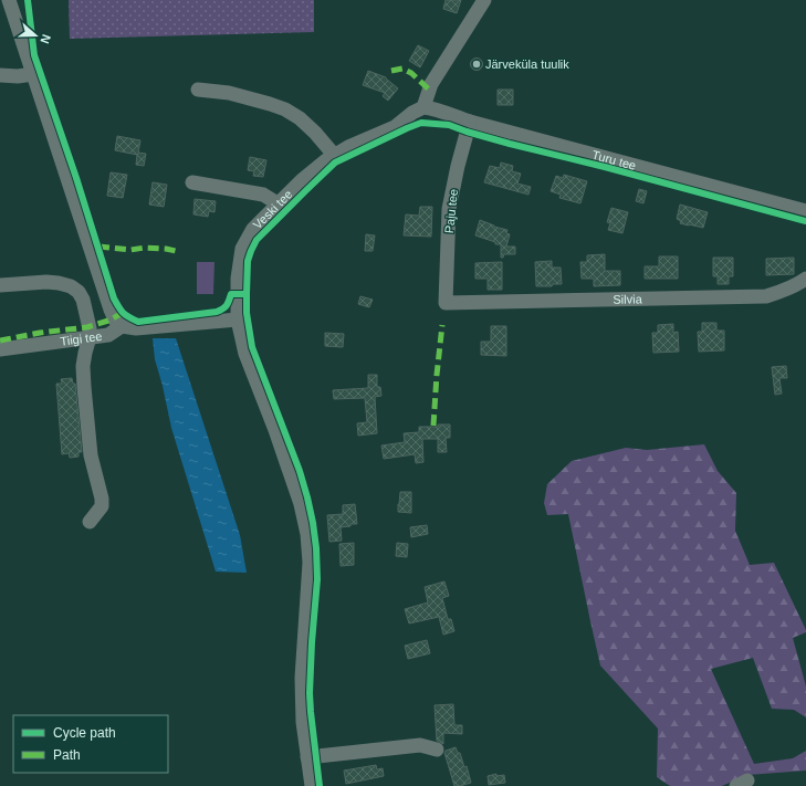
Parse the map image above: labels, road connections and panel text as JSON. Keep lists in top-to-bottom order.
{
  "streets": {
    "street": [
      "Turu tee",
      "Veski tee",
      "Paju tee",
      "Silvia",
      "Tiigi tee"
    ]
  },
  "crossings": [
    ["Turu tee", "Veski tee"],
    ["Turu tee", "Paju tee"],
    ["Paju tee", "Silvia"]
  ],
  "places": ["Järveküla tuulik"],
  "legend": ["Cycle path", "Path"],
  "north": "right"
}
